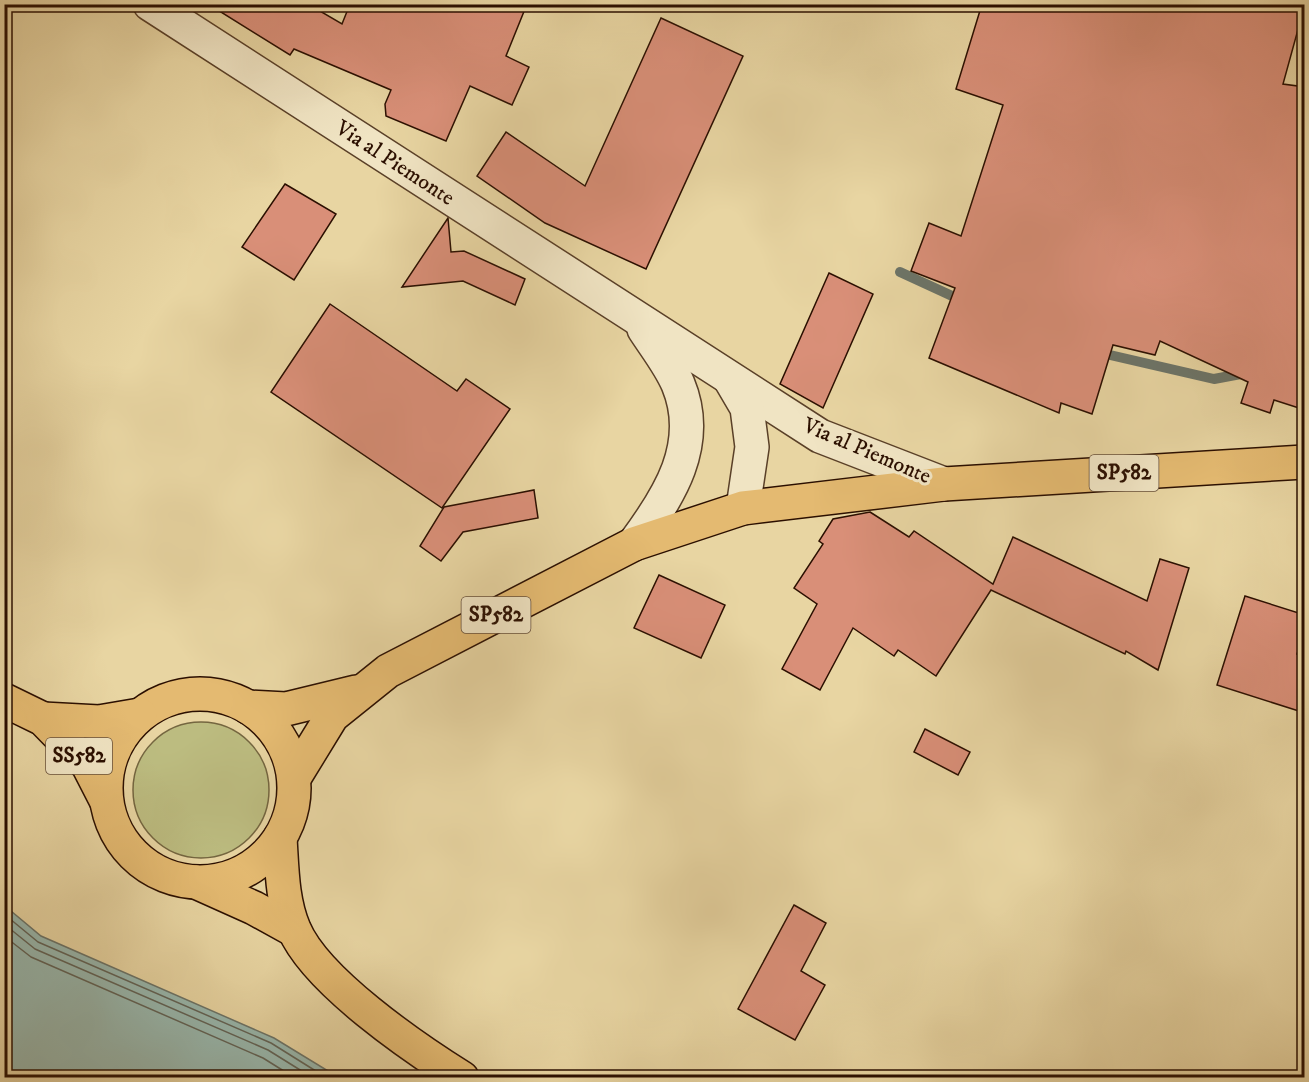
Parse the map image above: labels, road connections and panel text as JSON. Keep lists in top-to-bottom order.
{
  "streets": {
    "main road": ["Via al Piemonte", "SP582", "SS582"]
  },
  "crossings": [
    ["Via al Piemonte", "SS582"]
  ]
}
